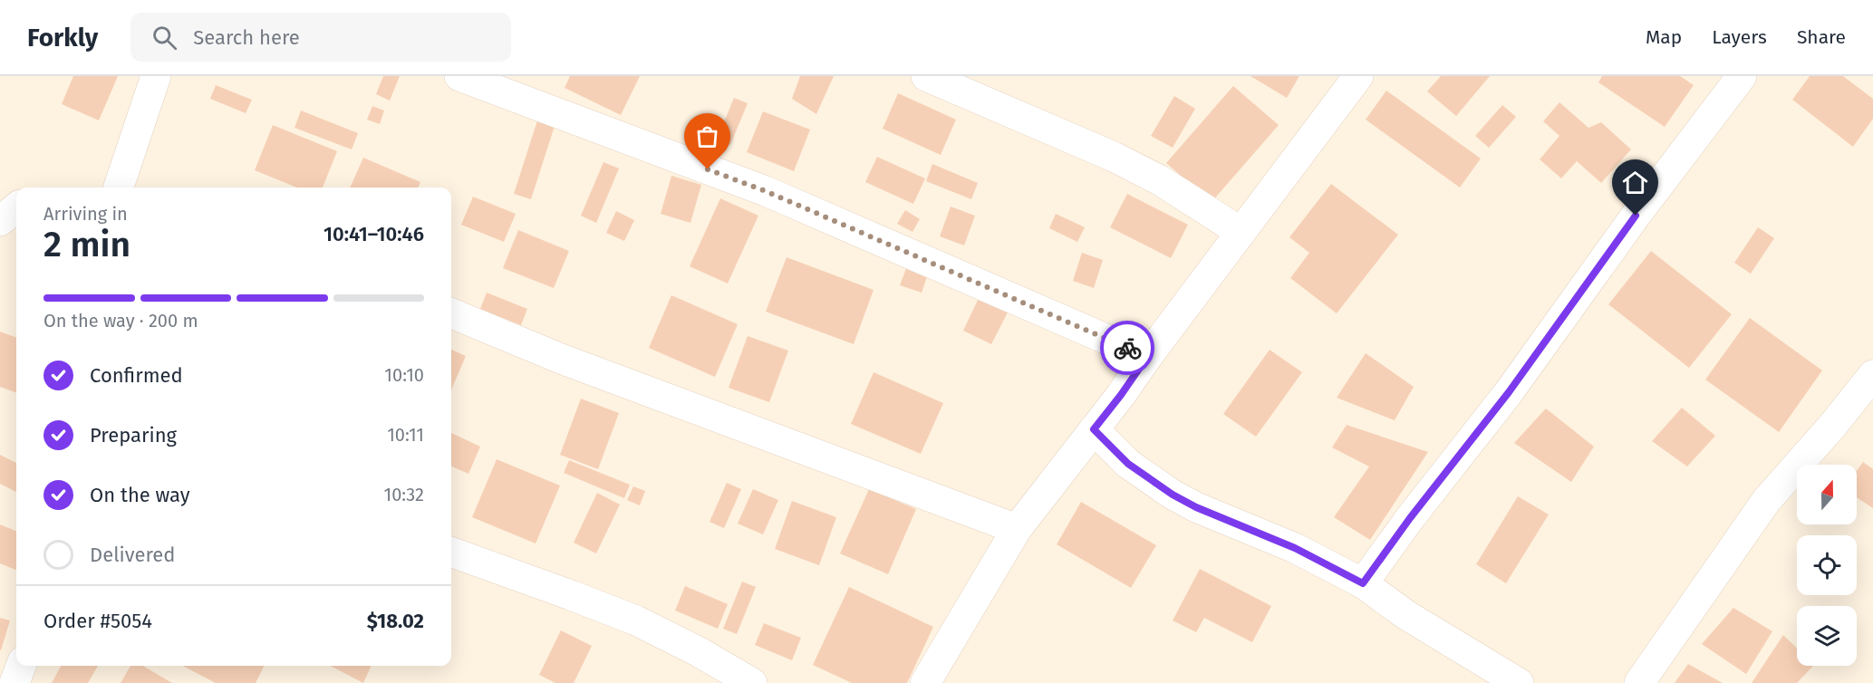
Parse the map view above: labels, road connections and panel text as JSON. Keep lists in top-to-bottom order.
{
  "north": "top",
  "page": {
    "header": "Forkly",
    "search": "Search here",
    "nav": ["Map", "Layers", "Share"],
    "heading": ["2 min", "Arriving in", "10:41–10:46"],
    "panel": ["Order #5054", "$18.02"],
    "bar": "On the way · 200 m",
    "list": [
      ["Confirmed", "10:10"],
      ["Preparing", "10:11"],
      ["On the way", "10:32"],
      "Delivered"
    ]
  }
}
